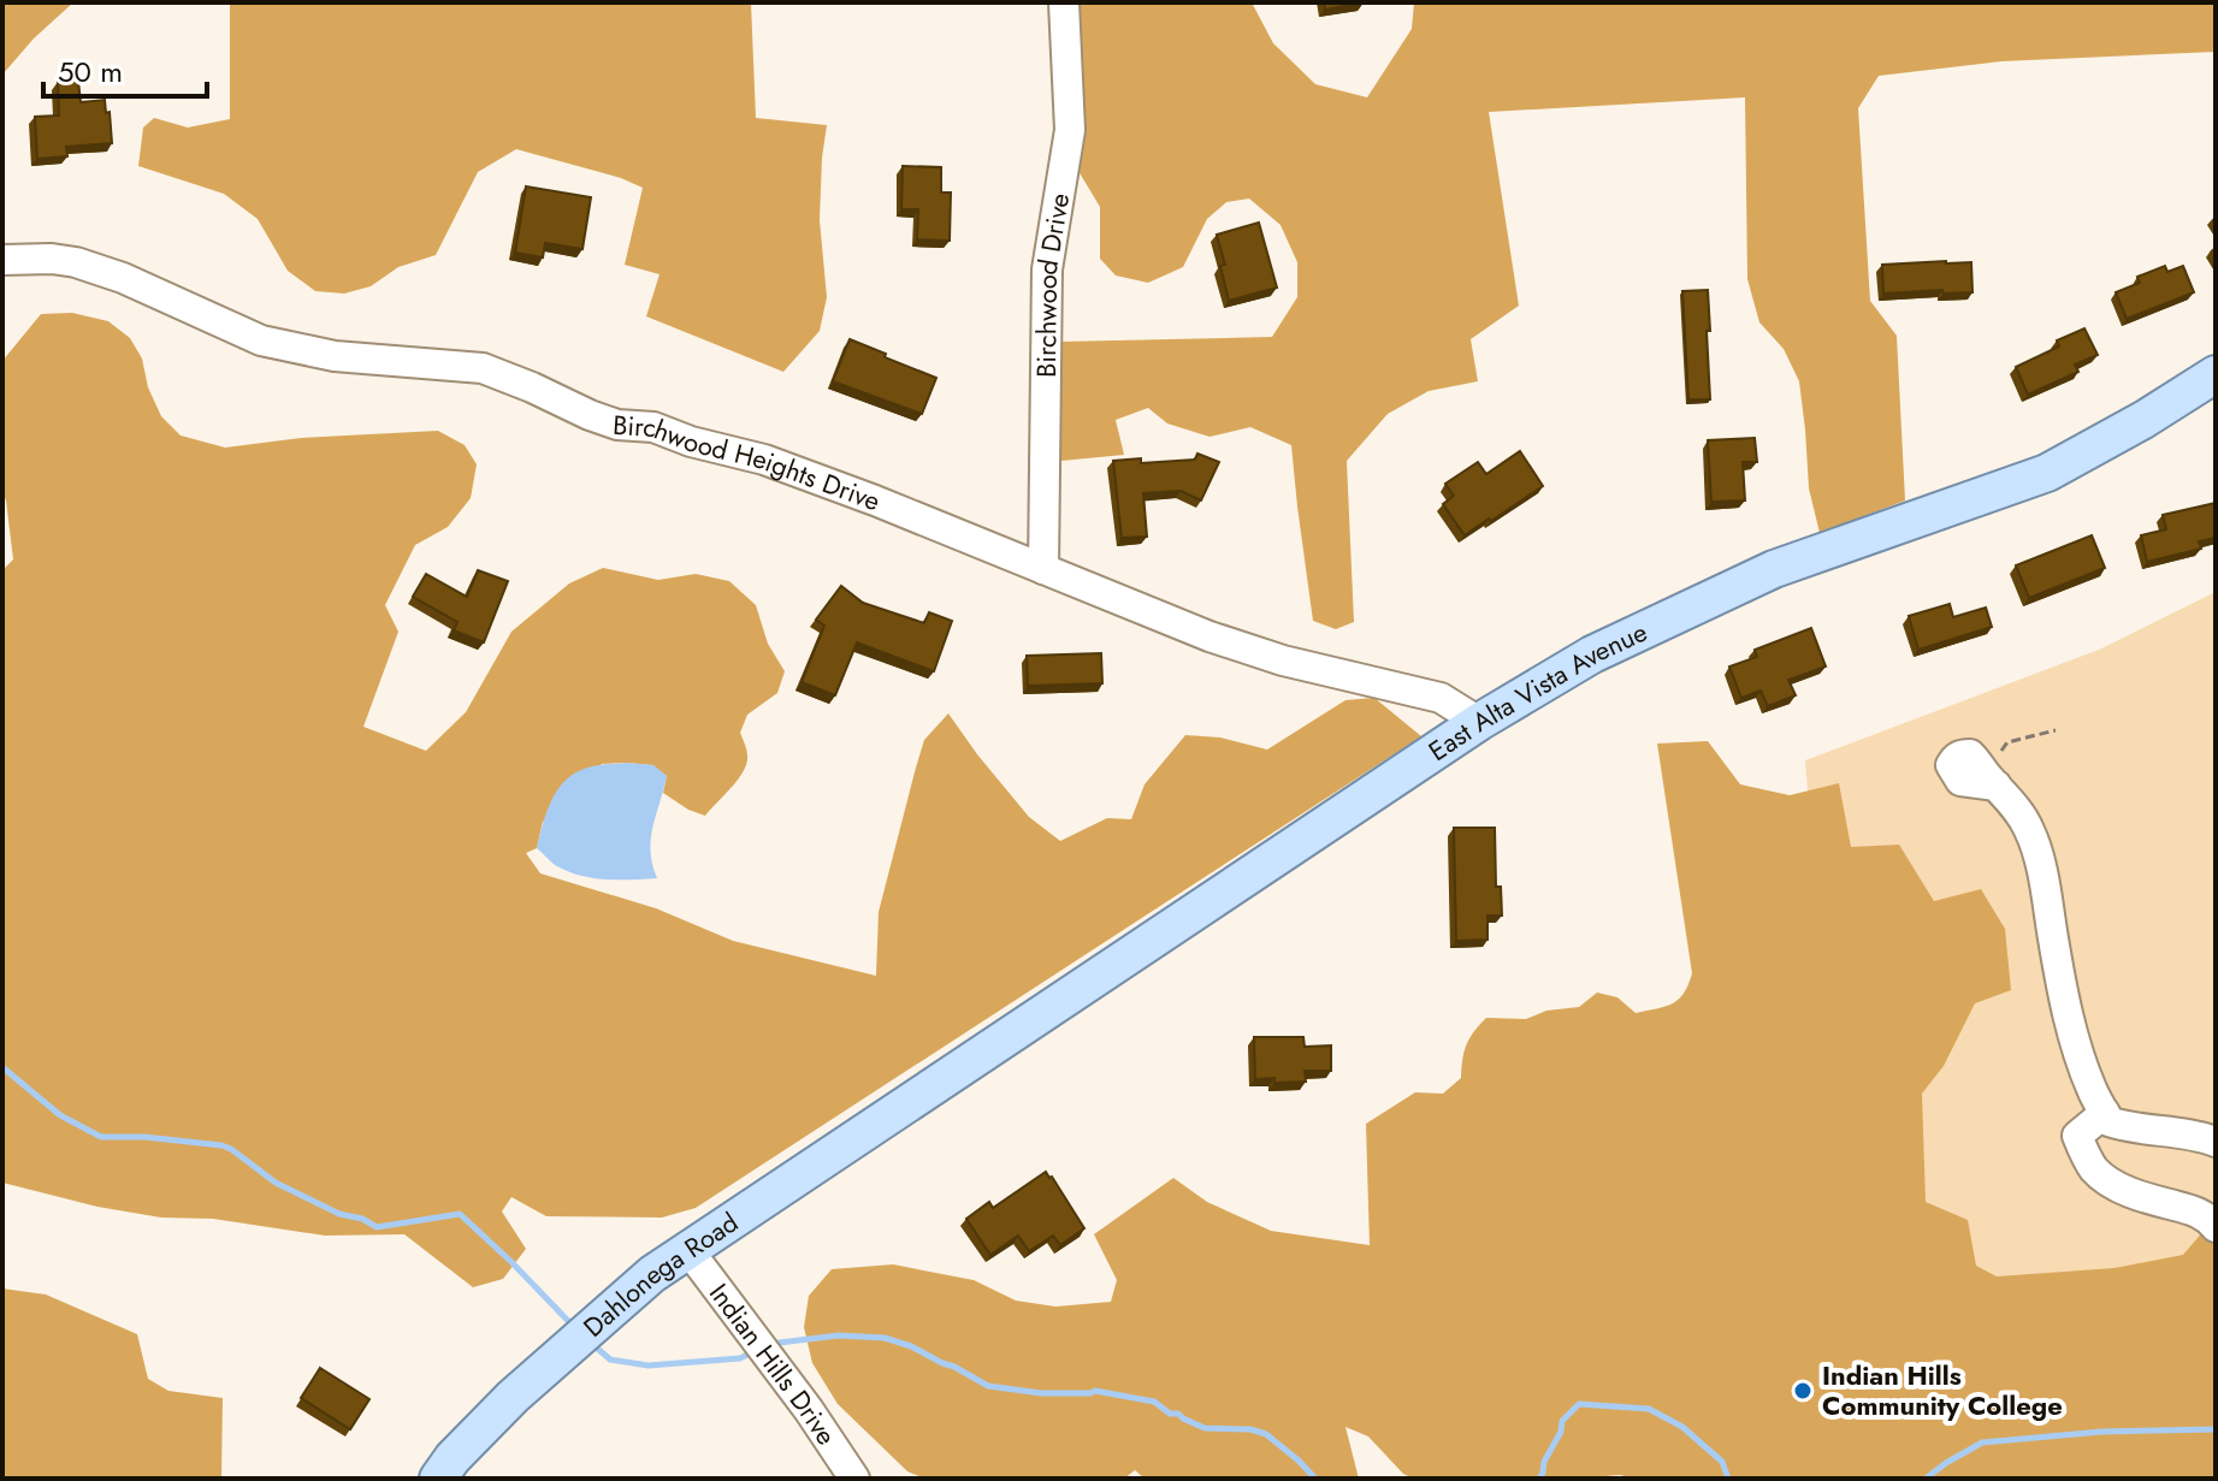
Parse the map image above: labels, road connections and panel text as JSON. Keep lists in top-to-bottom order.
{
  "streets": {
    "main road": ["East Alta Vista Avenue", "Dahlonega Road"],
    "street": ["Birchwood Drive", "Birchwood Heights Drive", "Indian Hills Drive"]
  },
  "crossings": [
    ["Birchwood Drive", "Birchwood Heights Drive"],
    ["Birchwood Heights Drive", "East Alta Vista Avenue"],
    ["East Alta Vista Avenue", "Dahlonega Road"],
    ["Dahlonega Road", "Indian Hills Drive"]
  ],
  "places": ["Indian Hills Community College"],
  "scale_bar": "50 m"
}
